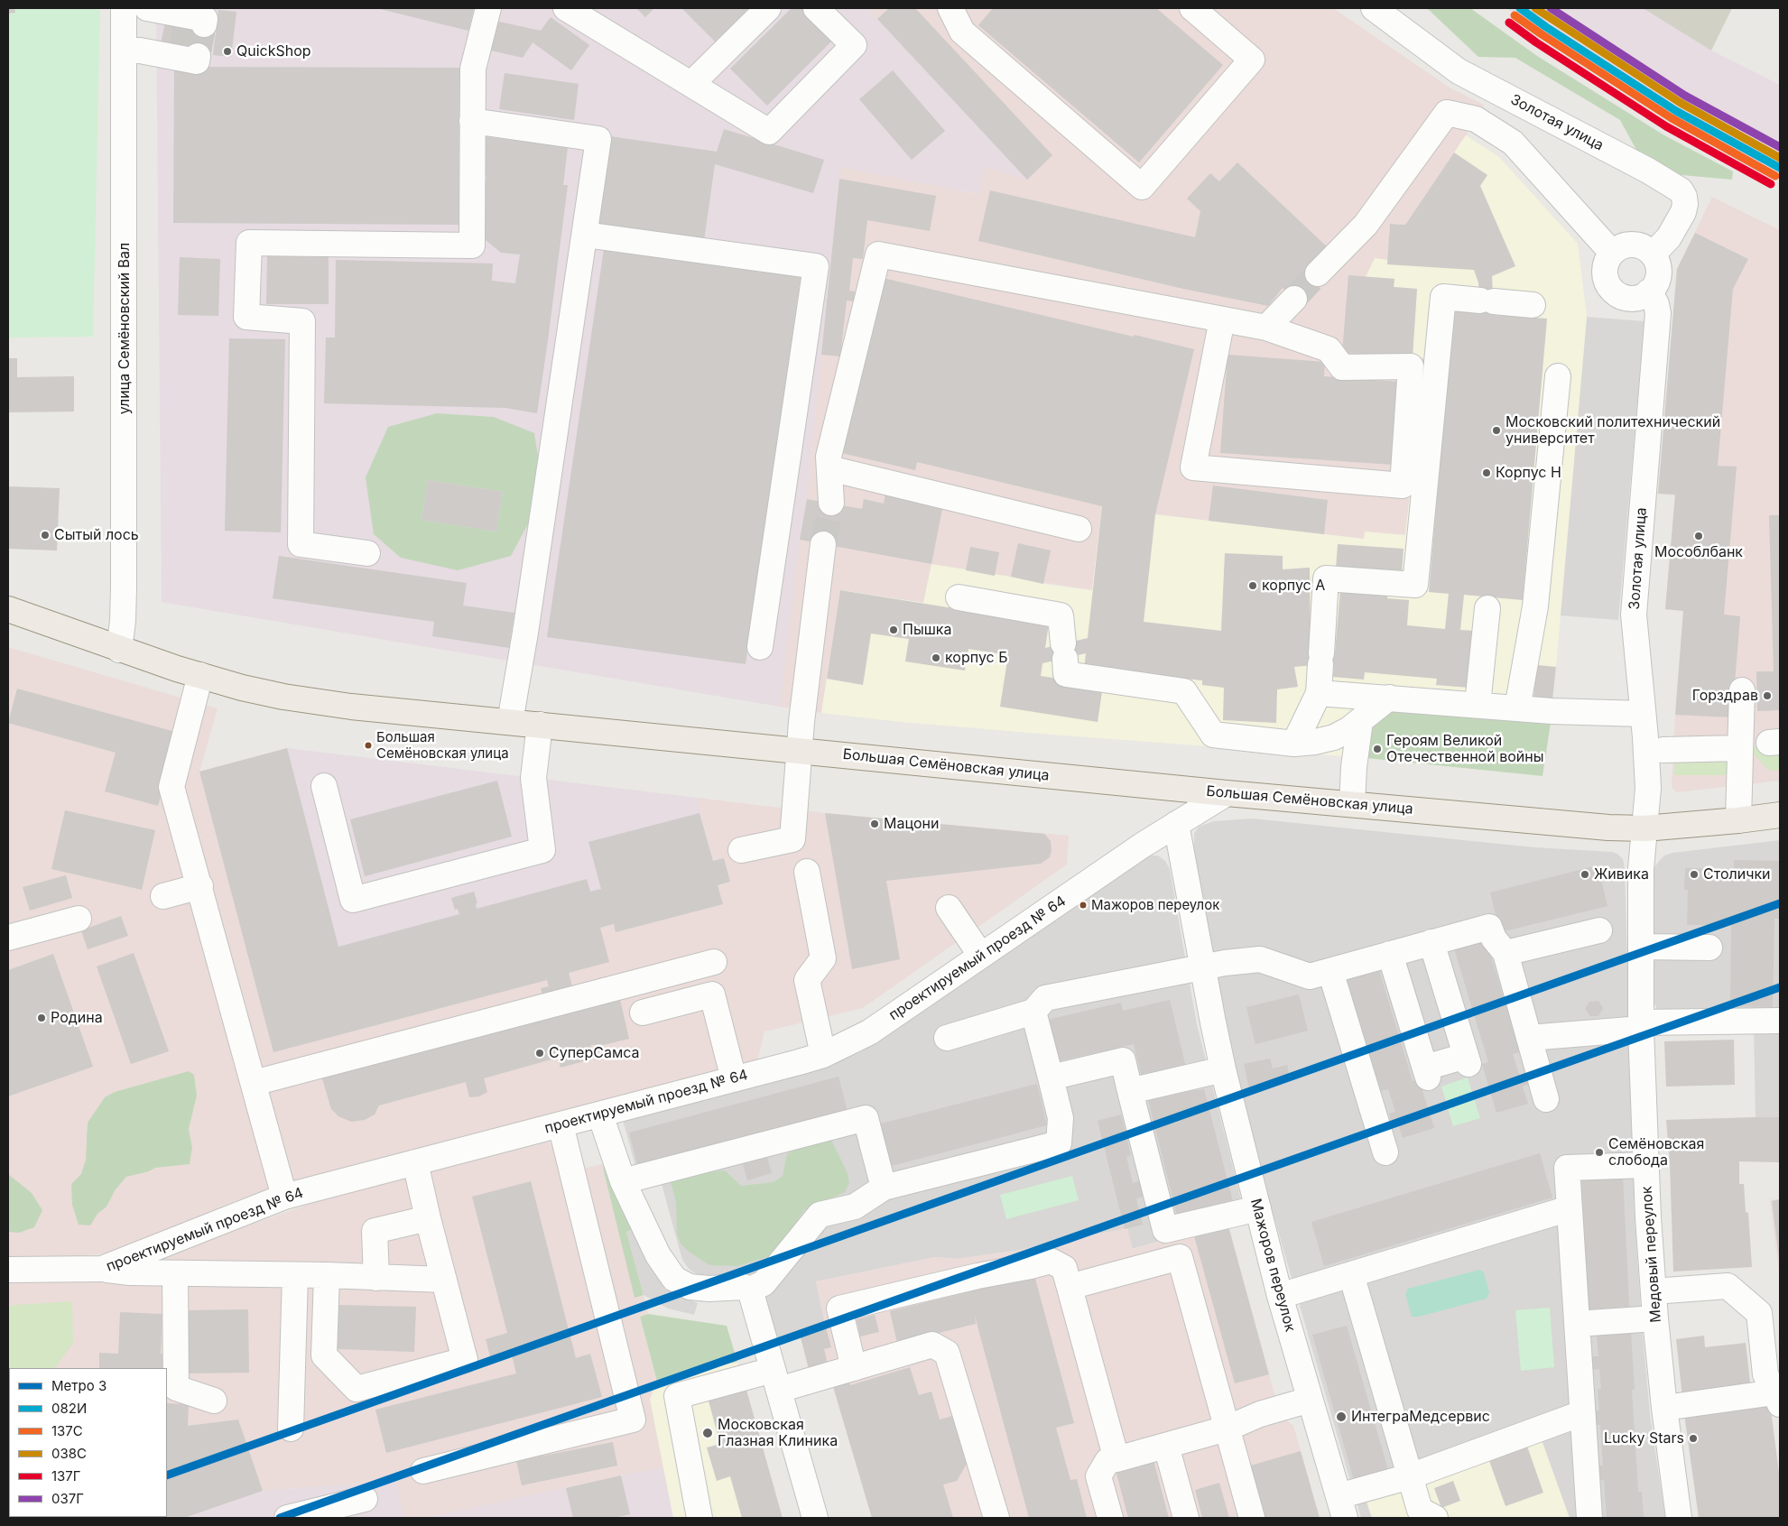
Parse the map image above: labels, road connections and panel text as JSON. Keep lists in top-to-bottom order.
{
  "streets": {
    "main road": ["Большая Семёновская улица"],
    "street": [
      "Золотая улица",
      "улица Семёновский Вал",
      "проектируемый проезд № 64",
      "Медовый переулок",
      "Мажоров переулок"
    ]
  },
  "crossings": [
    ["Золотая улица", "Большая Семёновская улица"],
    ["Золотая улица", "Медовый переулок"],
    ["улица Семёновский Вал", "Большая Семёновская улица"],
    ["Большая Семёновская улица", "проектируемый проезд № 64"],
    ["Большая Семёновская улица", "Медовый переулок"],
    ["проектируемый проезд № 64", "Мажоров переулок"]
  ],
  "places": [
    "QuickShop",
    "Московский политехнический университет",
    "Корпус Н",
    "Сытый лось",
    "Мособлбанк",
    "корпус А",
    "Пышка",
    "корпус Б",
    "Горздрав",
    "Большая Семёновская улица",
    "Героям Великой Отечественной войны",
    "Мацони",
    "Живика",
    "Столички",
    "Мажоров переулок",
    "Родина",
    "СуперСамса",
    "Семёновская слобода",
    "ИнтеграМедсервис",
    "Московская Глазная Клиника",
    "Lucky Stars"
  ],
  "lines": [
    "transit line 082И",
    "transit line 038С",
    "transit line 037Г",
    "transit line 137С",
    "transit line 137Г",
    "metro line 3"
  ],
  "legend": [
    "Метро 3",
    "082И",
    "137С",
    "038С",
    "137Г",
    "037Г"
  ]
}
